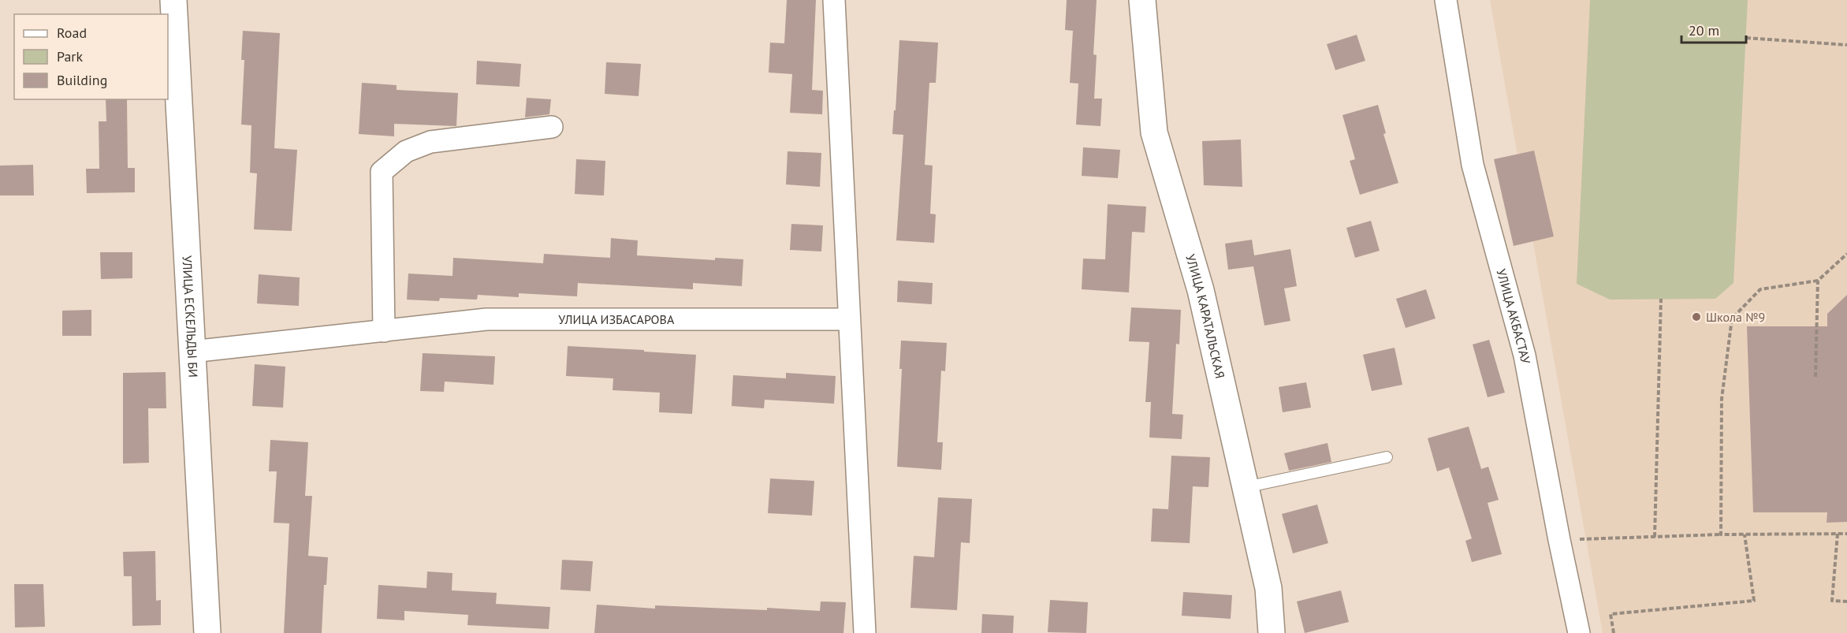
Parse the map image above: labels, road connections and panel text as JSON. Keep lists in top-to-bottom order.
{
  "streets": {
    "street": [
      "УЛИЦА КАРАТАЛЬСКАЯ",
      "УЛИЦА АКБАСТАУ",
      "УЛИЦА ЕСКЕЛЬДЫ БИ",
      "УЛИЦА ИЗБАСАРОВА"
    ]
  },
  "crossings": [
    ["УЛИЦА ЕСКЕЛЬДЫ БИ", "УЛИЦА ИЗБАСАРОВА"]
  ],
  "places": ["Школа №9"],
  "legend": ["Road", "Park", "Building"],
  "scale_bar": "20 m"
}
